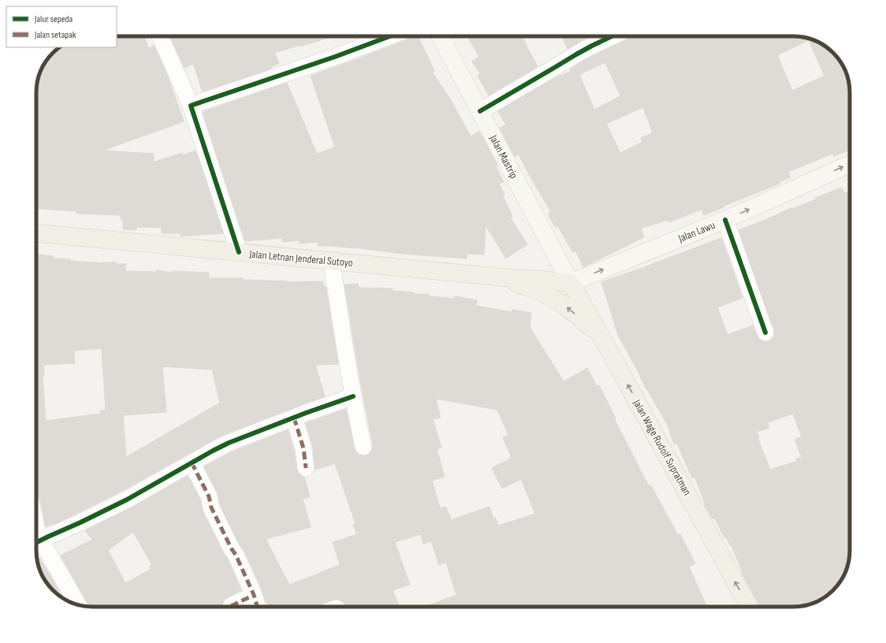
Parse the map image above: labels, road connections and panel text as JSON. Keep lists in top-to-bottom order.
{
  "streets": {
    "main road": [
      "Jalan Mastrip",
      "Jalan Lawu",
      "Jalan Letnan Jenderal Sutoyo",
      "Jalan Wage Rudolf Supratman"
    ]
  },
  "crossings": [
    ["Jalan Mastrip", "Jalan Lawu"],
    ["Jalan Mastrip", "Jalan Letnan Jenderal Sutoyo"],
    ["Jalan Mastrip", "Jalan Wage Rudolf Supratman"],
    ["Jalan Lawu", "Jalan Letnan Jenderal Sutoyo"],
    ["Jalan Lawu", "Jalan Wage Rudolf Supratman"],
    ["Jalan Letnan Jenderal Sutoyo", "Jalan Wage Rudolf Supratman"]
  ],
  "one_way": ["Jalan Lawu", "Jalan Wage Rudolf Supratman"],
  "legend": ["Jalur sepeda", "Jalan setapak"]
}
